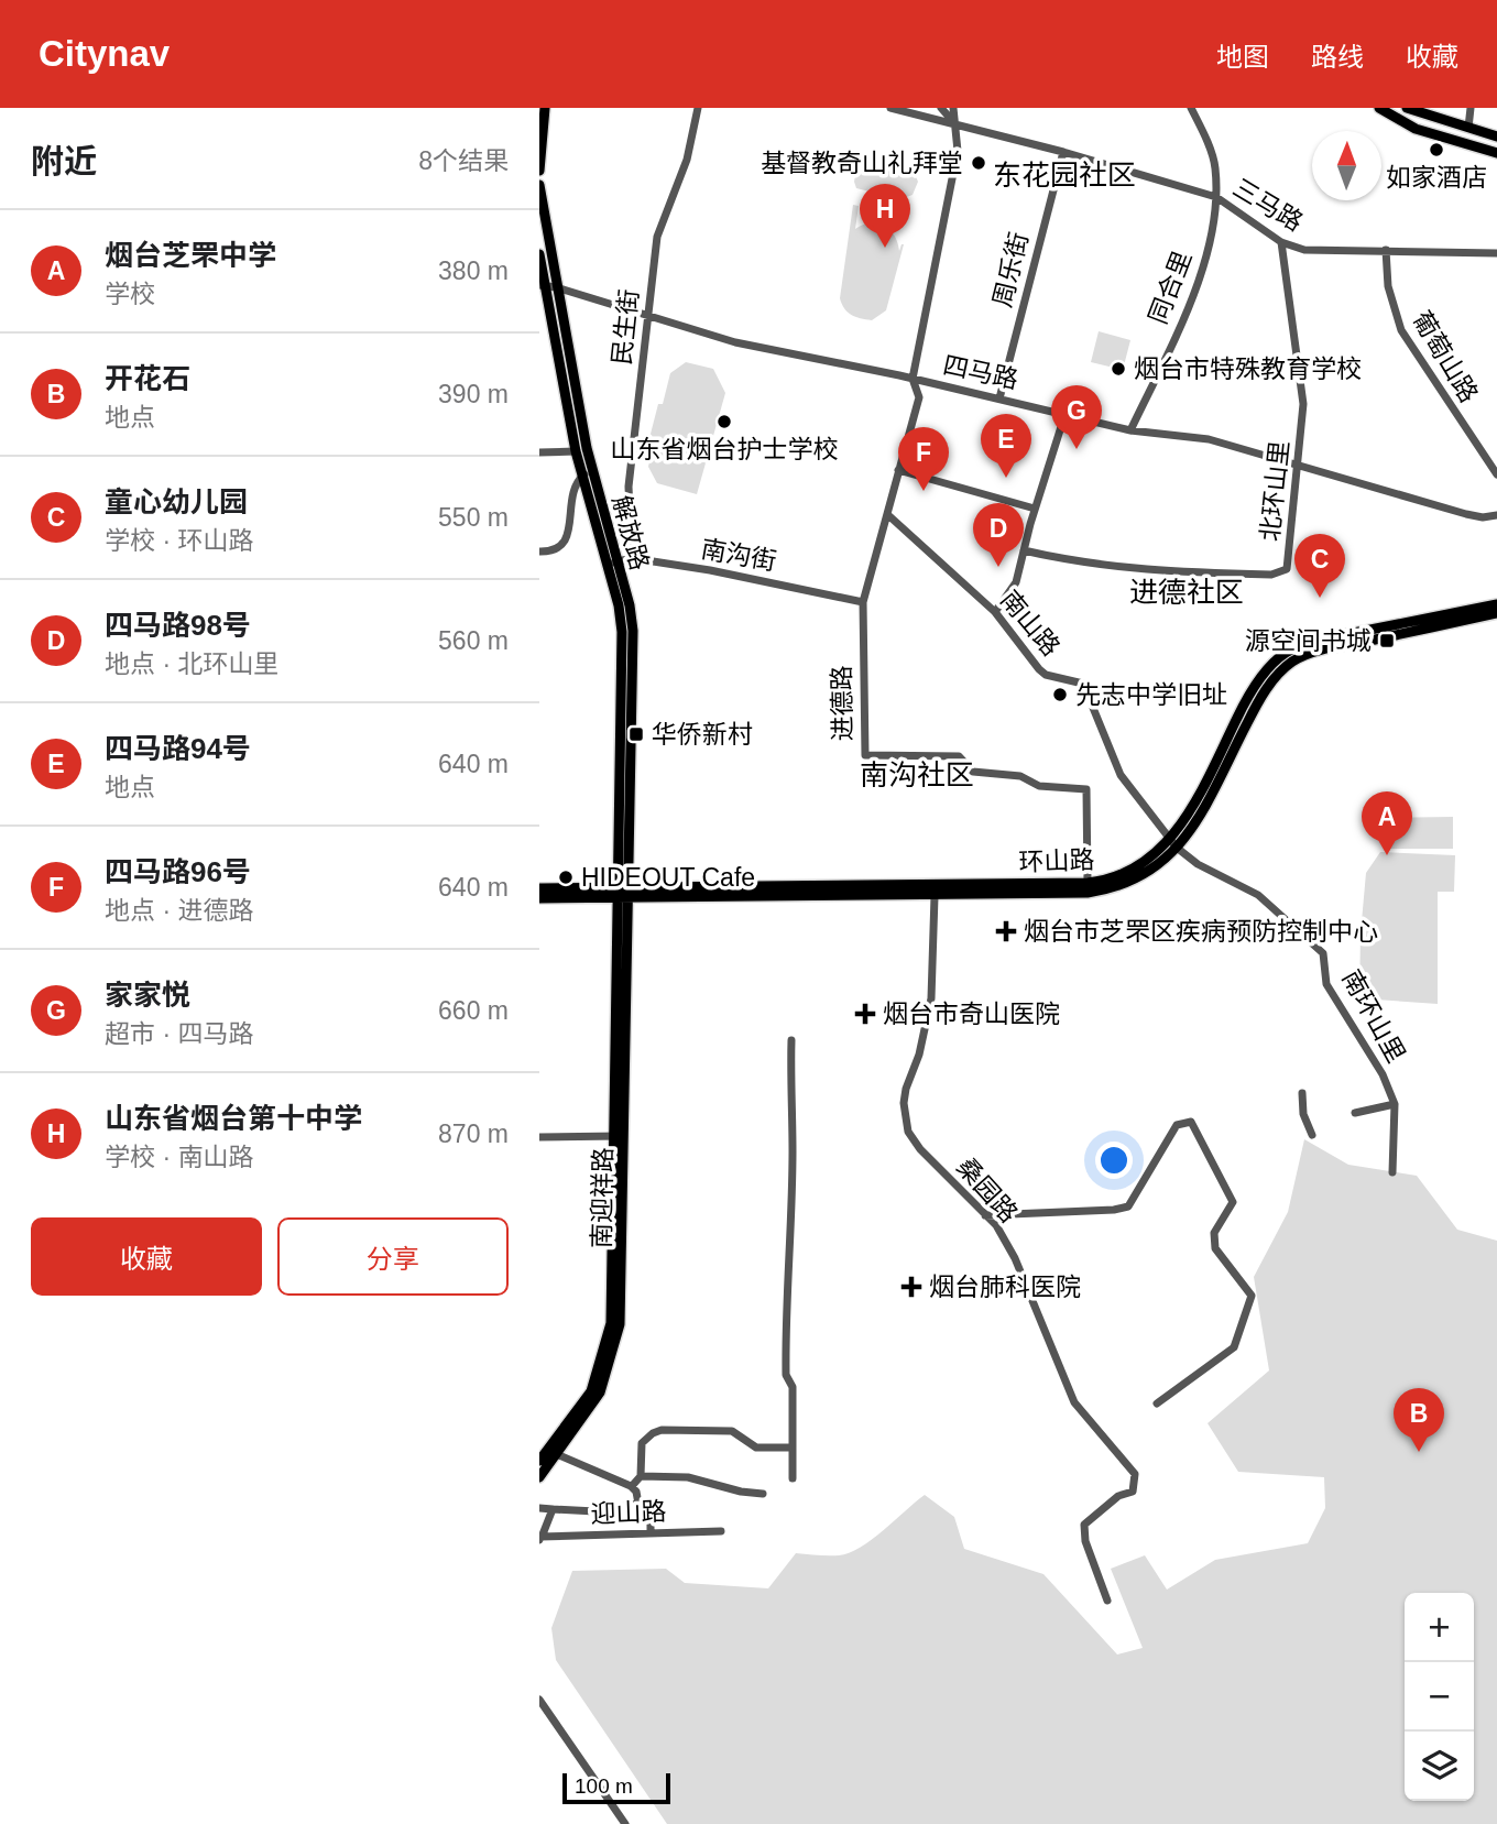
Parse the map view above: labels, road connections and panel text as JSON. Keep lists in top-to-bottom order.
{
  "streets": {
    "main road": ["解放路", "环山路", "南迎祥路"],
    "street": [
      "三马路",
      "周乐街",
      "同合里",
      "民生街",
      "葡萄山路",
      "四马路",
      "北环山里",
      "南沟街",
      "南山路",
      "进德路",
      "南环山里",
      "桑园路",
      "迎山路"
    ]
  },
  "crossings": [
    ["三马路", "周乐街"],
    ["三马路", "同合里"],
    ["三马路", "葡萄山路"],
    ["三马路", "北环山里"],
    ["周乐街", "四马路"],
    ["同合里", "四马路"],
    ["民生街", "四马路"],
    ["民生街", "南沟街"],
    ["四马路", "北环山里"],
    ["四马路", "解放路"],
    ["四马路", "进德路"],
    ["解放路", "南沟街"],
    ["解放路", "环山路"],
    ["解放路", "南迎祥路"],
    ["南沟街", "进德路"],
    ["南山路", "进德路"],
    ["南山路", "环山路"],
    ["南山路", "南环山里"],
    ["进德路", "环山路"],
    ["环山路", "南环山里"],
    ["环山路", "桑园路"],
    ["环山路", "南迎祥路"]
  ],
  "districts": ["东花园社区", "进德社区", "南沟社区"],
  "places": {
    "other": [
      "如家酒店",
      "基督教奇山礼拜堂",
      "烟台市特殊教育学校",
      "山东省烟台护士学校",
      "先志中学旧址",
      "HIDEOUT Cafe"
    ],
    "transit": ["源空间书城", "华侨新村"],
    "health": ["烟台市芝罘区疾病预防控制中心", "烟台市奇山医院", "烟台肺科医院"]
  },
  "scale_bar": "100 m",
  "north": "top",
  "page": {
    "header": "Citynav",
    "nav": ["地图", "路线", "收藏"],
    "heading": ["附近", "8个结果"],
    "pins": [
      "H",
      "G",
      "E",
      "F",
      "D",
      "C",
      "A",
      "B"
    ],
    "list": [
      {
        "mark": "A",
        "name": "烟台芝罘中学",
        "note": "学校",
        "value": "380 m"
      },
      {
        "mark": "B",
        "name": "开花石",
        "note": "地点",
        "value": "390 m"
      },
      {
        "mark": "C",
        "name": "童心幼儿园",
        "note": "学校 · 环山路",
        "value": "550 m"
      },
      {
        "mark": "D",
        "name": "四马路98号",
        "note": "地点 · 北环山里",
        "value": "560 m"
      },
      {
        "mark": "E",
        "name": "四马路94号",
        "note": "地点",
        "value": "640 m"
      },
      {
        "mark": "F",
        "name": "四马路96号",
        "note": "地点 · 进德路",
        "value": "640 m"
      },
      {
        "mark": "G",
        "name": "家家悦",
        "note": "超市 · 四马路",
        "value": "660 m"
      },
      {
        "mark": "H",
        "name": "山东省烟台第十中学",
        "note": "学校 · 南山路",
        "value": "870 m"
      }
    ],
    "buttons": ["收藏", "分享"],
    "map_buttons": ["+", "−"],
    "scale": "100 m"
  }
}
